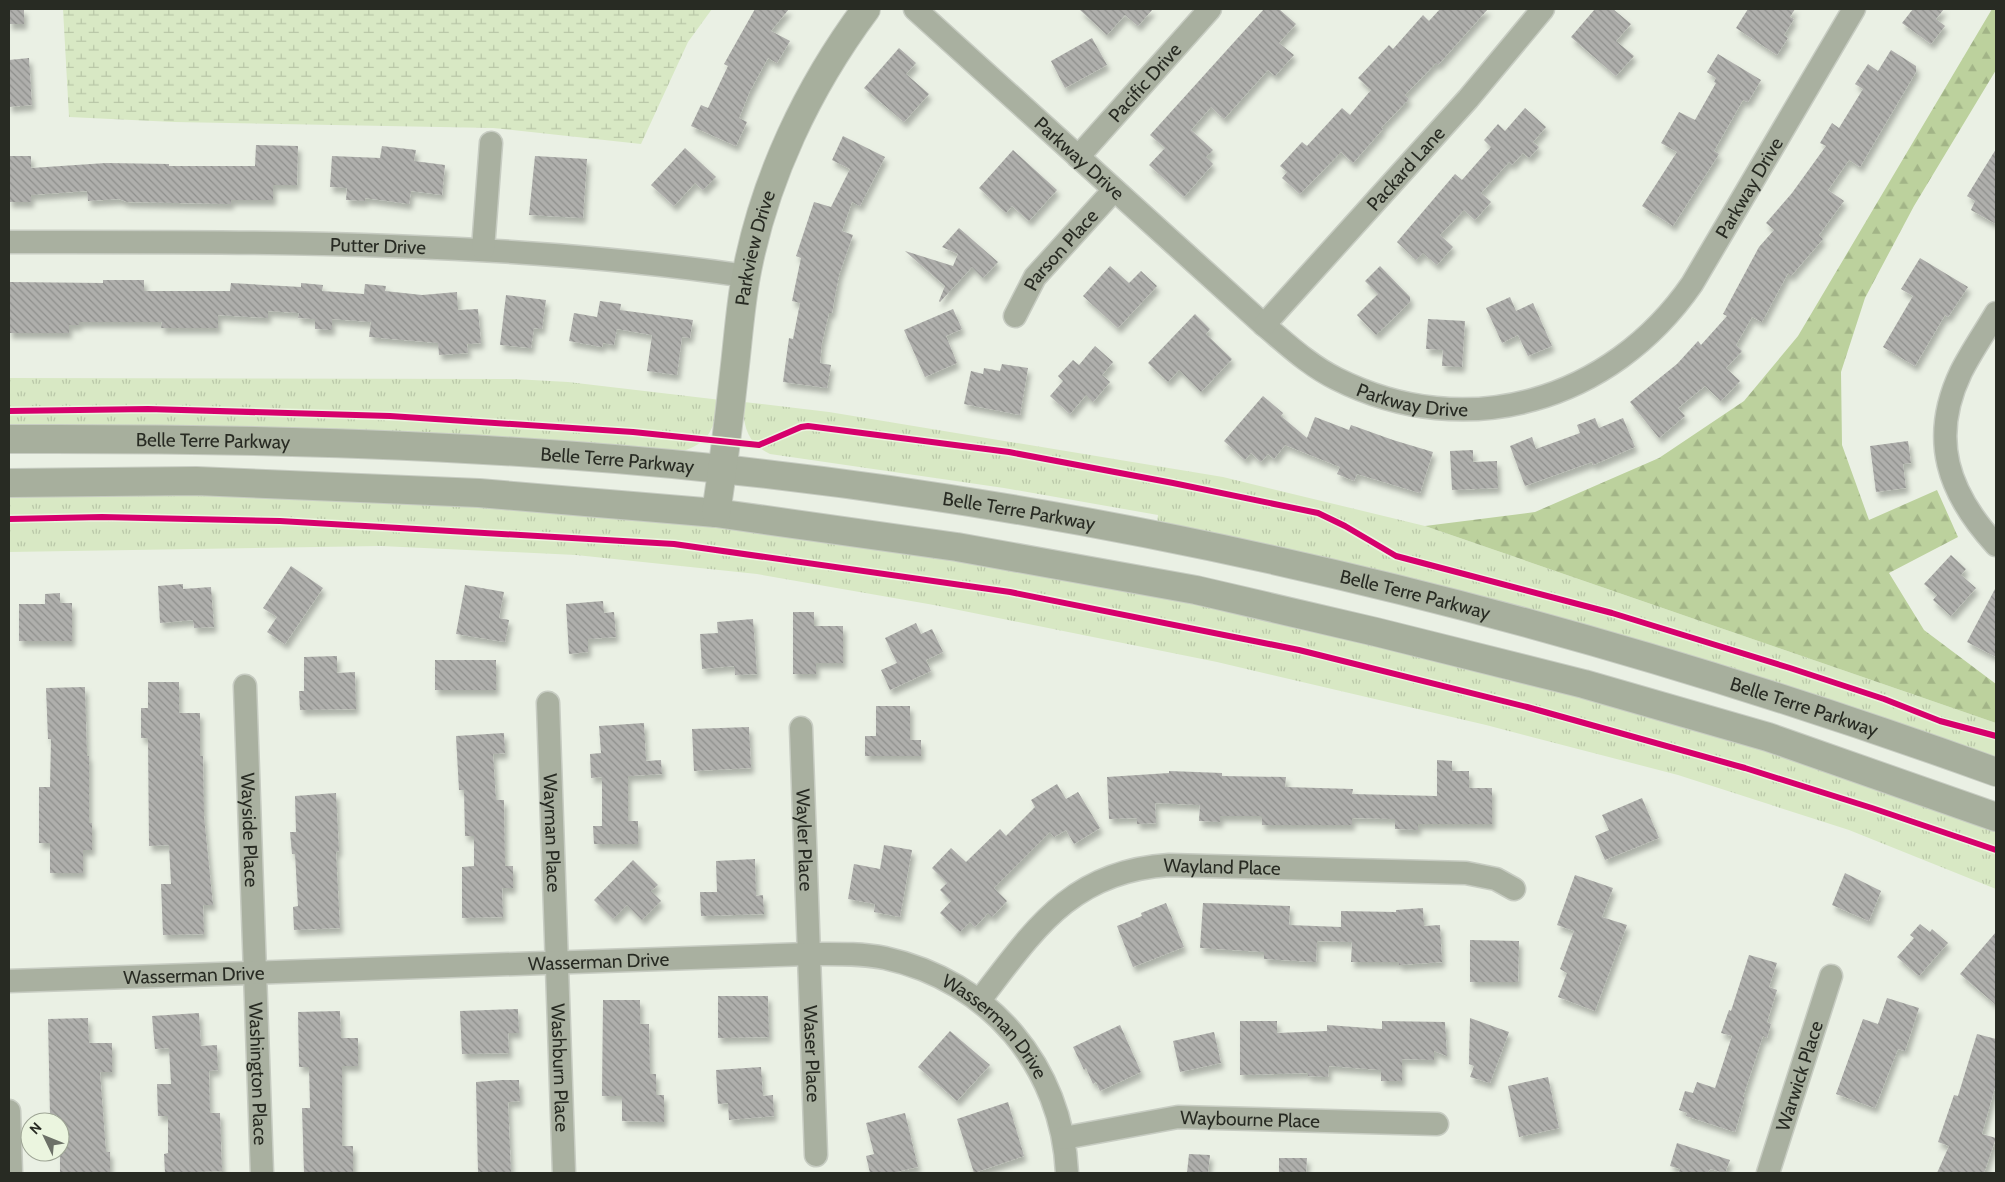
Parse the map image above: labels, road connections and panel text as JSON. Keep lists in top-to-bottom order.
{
  "streets": {
    "main road": ["Parkview Drive", "Belle Terre Parkway"],
    "street": [
      "Pacific Drive",
      "Parkway Drive",
      "Packard Lane",
      "Putter Drive",
      "Parson Place",
      "Wayside Place",
      "Wayman Place",
      "Wayler Place",
      "Wayland Place",
      "Wasserman Drive",
      "Waser Place",
      "Washburn Place",
      "Washington Place",
      "Warwick Place",
      "Waybourne Place"
    ]
  },
  "crossings": [
    ["Pacific Drive", "Parkway Drive"],
    ["Parkway Drive", "Packard Lane"],
    ["Parkway Drive", "Parson Place"],
    ["Putter Drive", "Parkview Drive"],
    ["Parkview Drive", "Belle Terre Parkway"],
    ["Wayside Place", "Wasserman Drive"],
    ["Wayside Place", "Washington Place"],
    ["Wayman Place", "Wasserman Drive"],
    ["Wayman Place", "Washburn Place"],
    ["Wayler Place", "Wasserman Drive"],
    ["Wayler Place", "Waser Place"],
    ["Wayland Place", "Wasserman Drive"],
    ["Wasserman Drive", "Waser Place"],
    ["Wasserman Drive", "Washburn Place"],
    ["Wasserman Drive", "Washington Place"],
    ["Wasserman Drive", "Waybourne Place"]
  ],
  "north": "top left"
}
